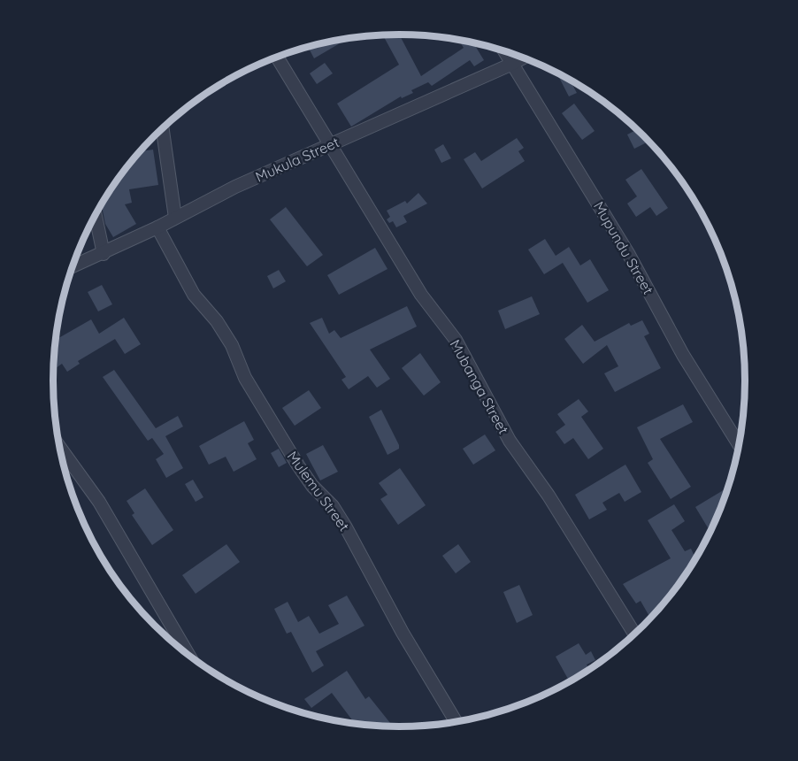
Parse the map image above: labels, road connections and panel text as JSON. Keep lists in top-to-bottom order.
{
  "streets": {
    "street": [
      "Mukula Street",
      "Mupundu Street",
      "Mubanga Street",
      "Mulemu Street"
    ]
  },
  "crossings": [
    ["Mukula Street", "Mupundu Street"],
    ["Mukula Street", "Mubanga Street"],
    ["Mukula Street", "Mulemu Street"]
  ]
}
